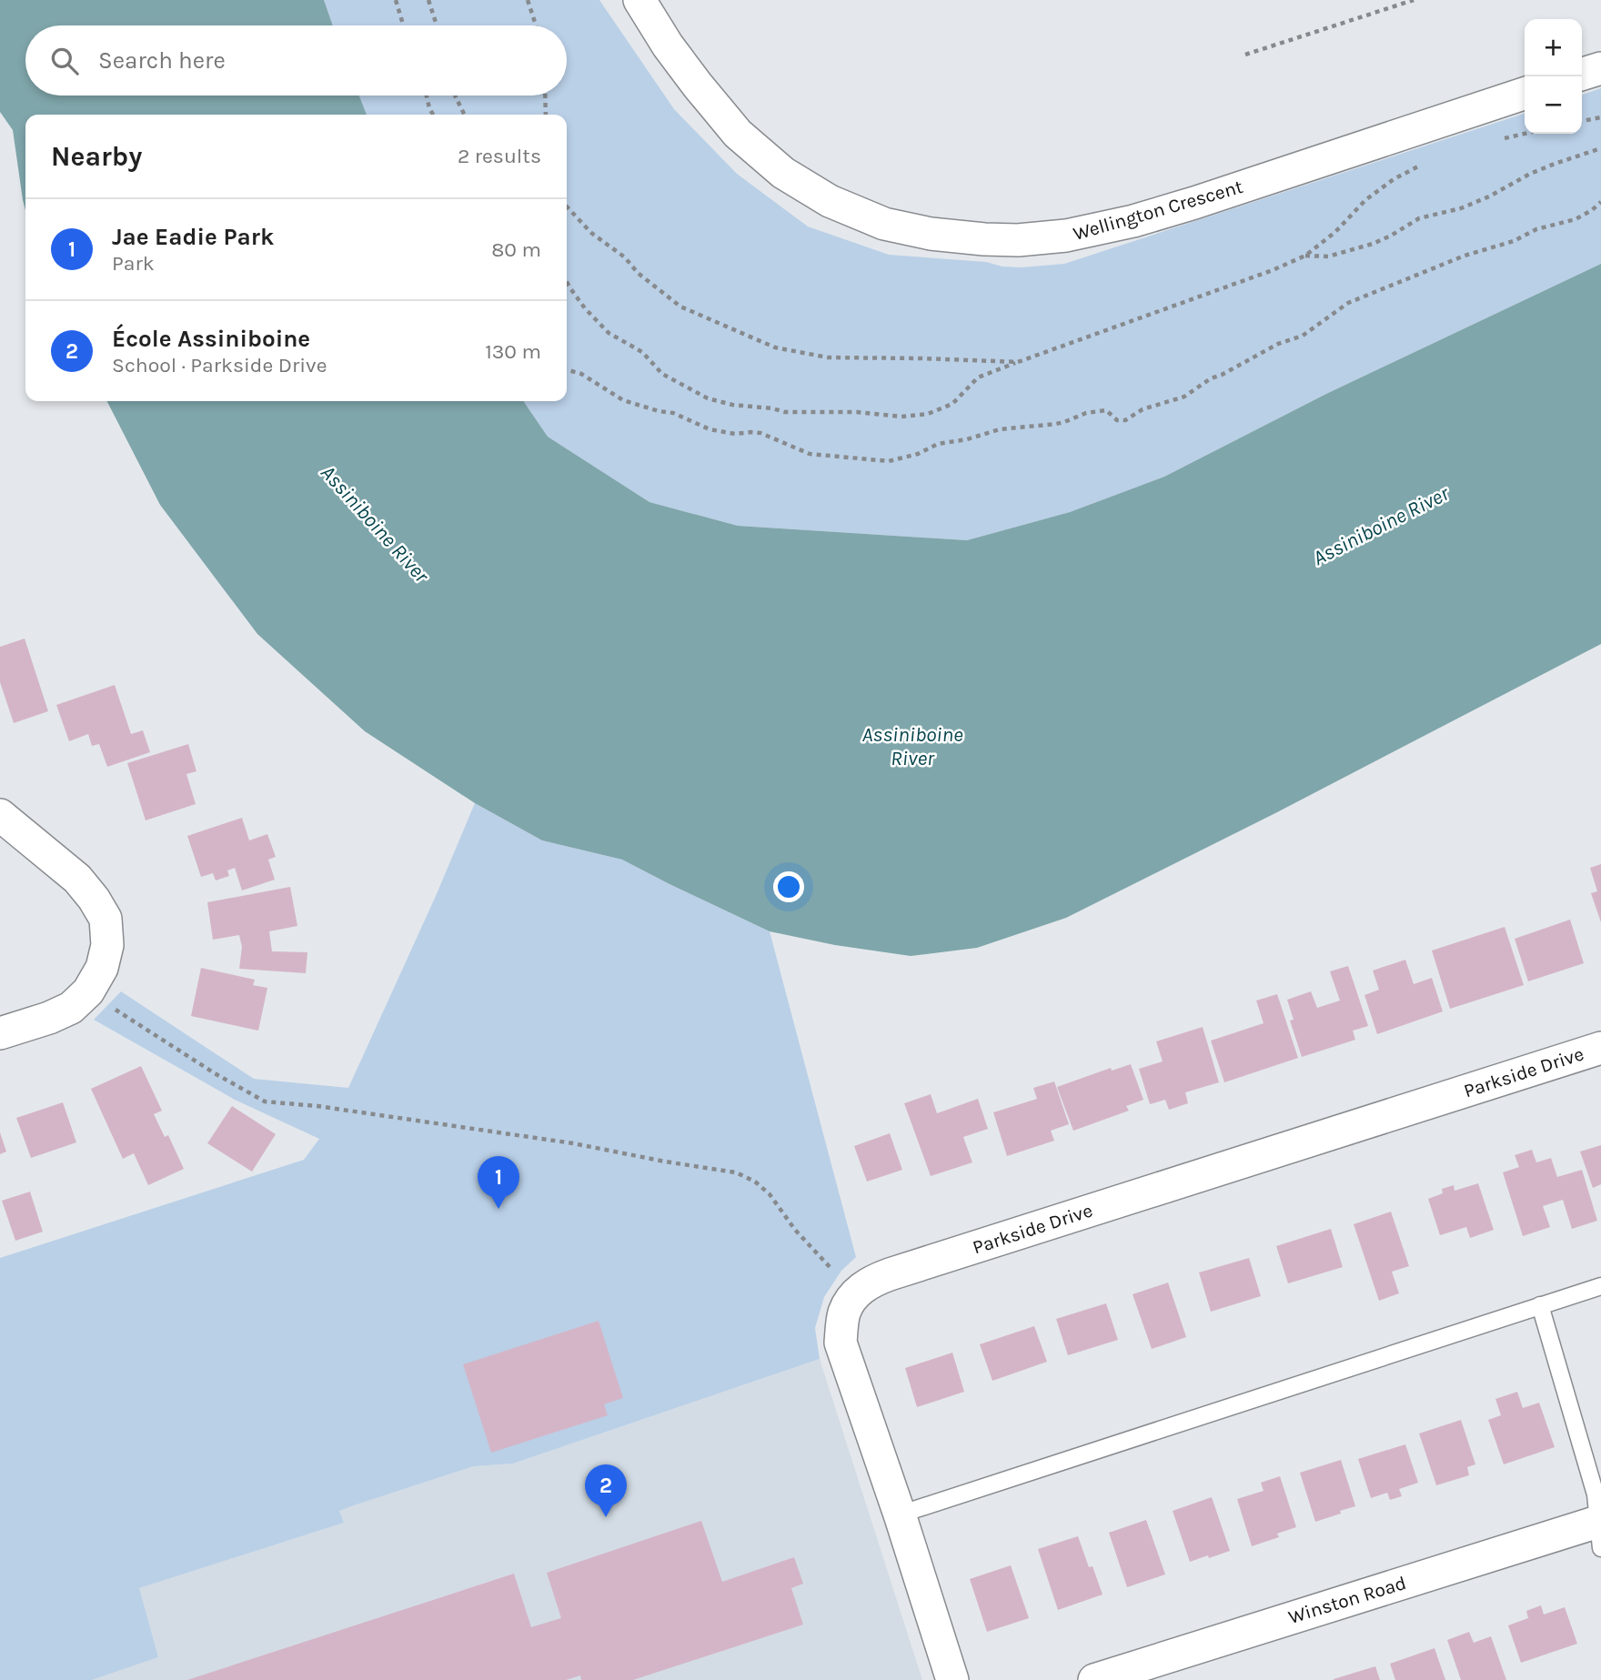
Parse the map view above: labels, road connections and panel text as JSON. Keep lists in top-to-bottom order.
{
  "streets": {
    "street": ["Wellington Crescent", "Parkside Drive", "Winston Road"]
  },
  "water": ["Assiniboine River"],
  "page": {
    "map_buttons": ["+", "−"],
    "search": "Search here",
    "heading": ["Nearby", "2 results"],
    "list": [
      {
        "mark": "1",
        "name": "Jae Eadie Park",
        "note": "Park",
        "value": "80 m"
      },
      {
        "mark": "2",
        "name": "École Assiniboine",
        "note": "School · Parkside Drive",
        "value": "130 m"
      }
    ],
    "pins": ["1", "2"]
  }
}
